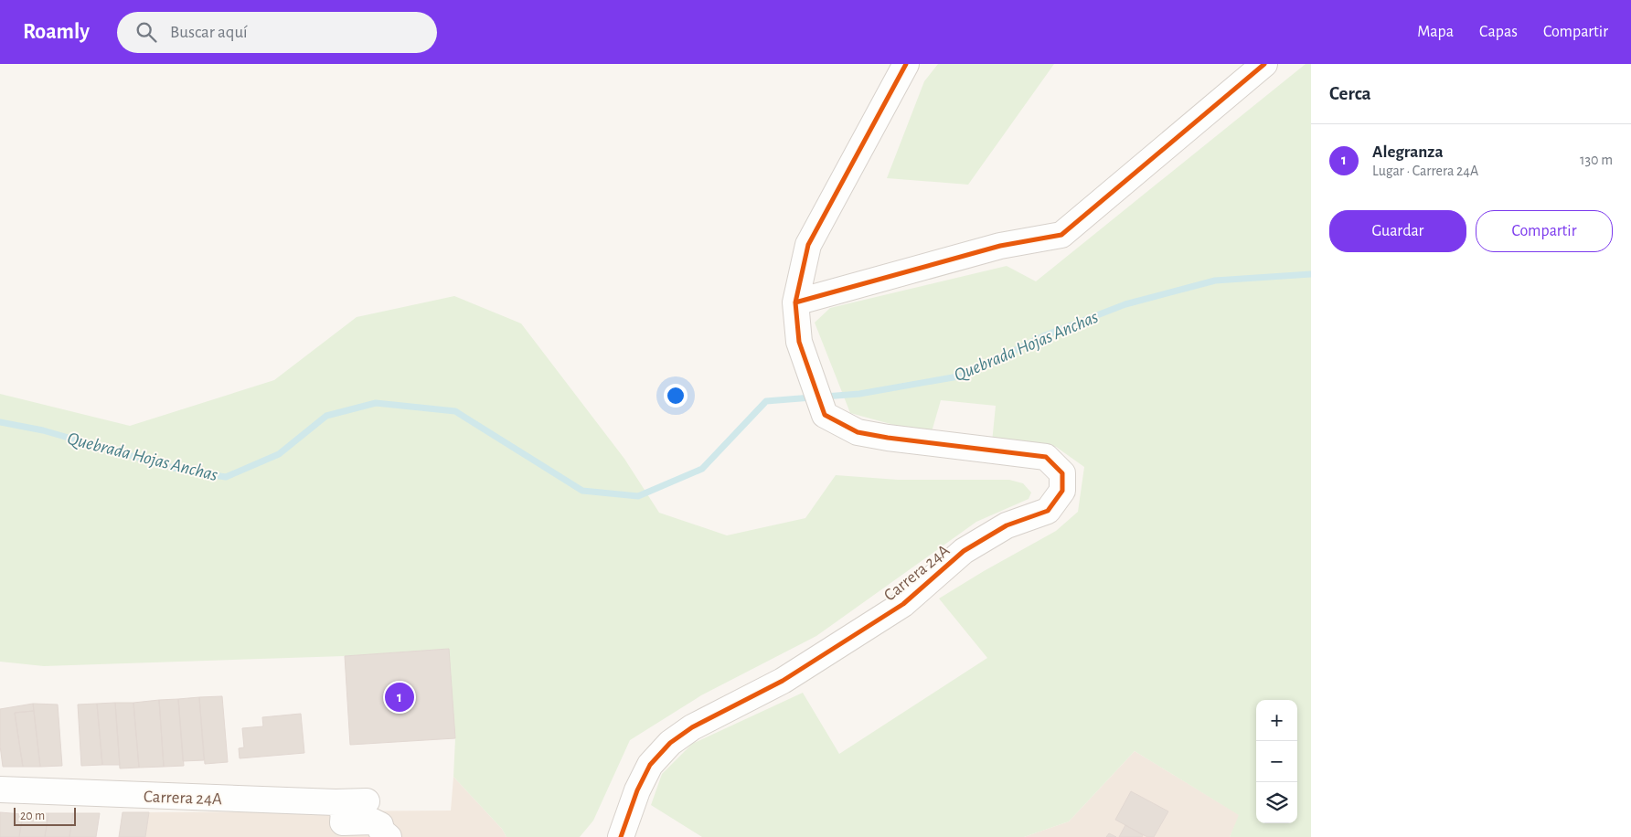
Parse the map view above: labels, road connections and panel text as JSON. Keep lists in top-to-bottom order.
{
  "streets": {
    "street": ["Carrera 24A"]
  },
  "water": ["Quebrada Hojas Anchas"],
  "scale_bar": "20 m",
  "page": {
    "header": "Roamly",
    "search": "Buscar aquí",
    "nav": ["Mapa", "Capas", "Compartir"],
    "heading": "Cerca",
    "list": [
      {
        "mark": "1",
        "name": "Alegranza",
        "note": "Lugar · Carrera 24A",
        "value": "130 m"
      }
    ],
    "buttons": ["Guardar", "Compartir"],
    "pins": "1",
    "map_buttons": ["+", "−"],
    "scale": "20 m"
  }
}
